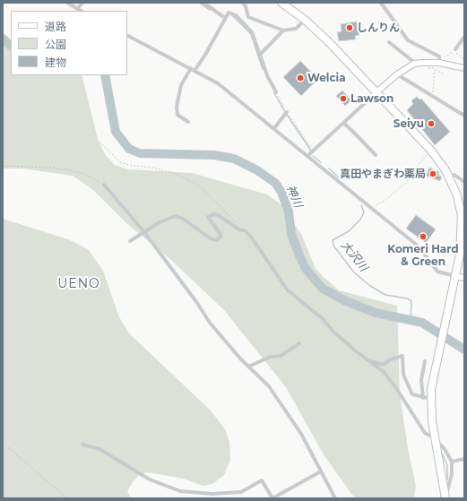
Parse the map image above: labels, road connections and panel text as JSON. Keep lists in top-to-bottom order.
{
  "districts": ["UENO"],
  "water": ["神川", "大沢川"],
  "places": [
    "しんりん",
    "Welcia",
    "Lawson",
    "Seiyu",
    "真田やまぎわ薬局",
    "Komeri Hard & Green"
  ],
  "legend": ["道路", "公園", "建物"]
}
